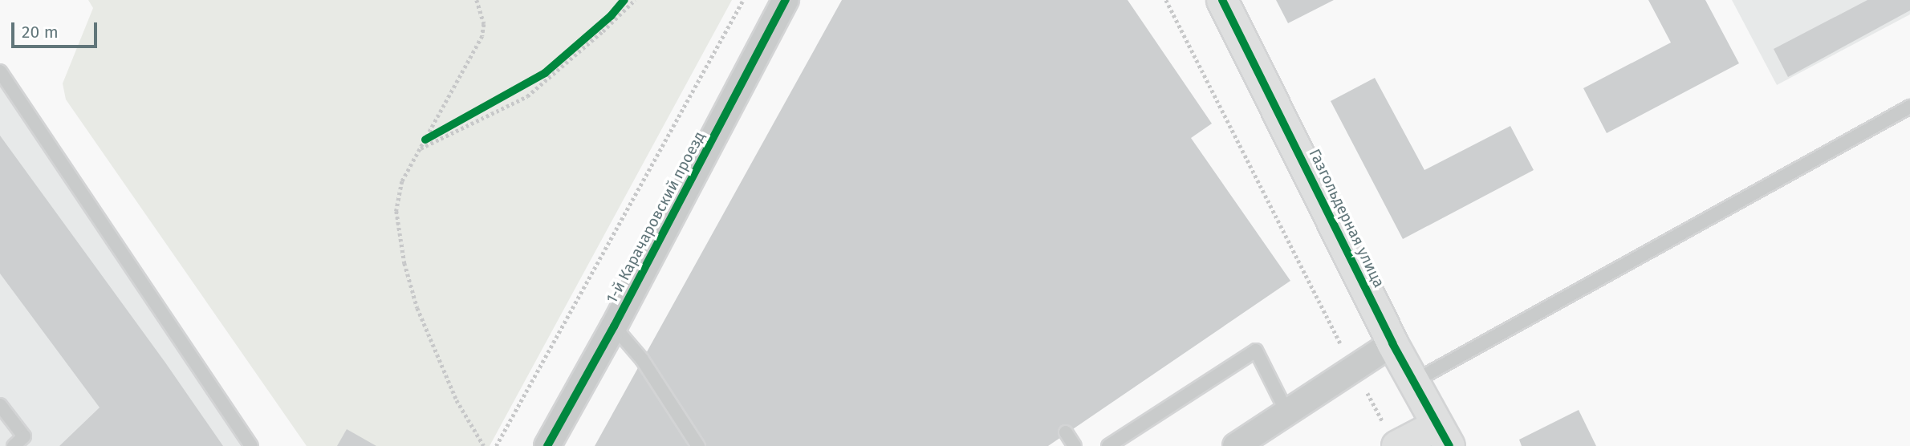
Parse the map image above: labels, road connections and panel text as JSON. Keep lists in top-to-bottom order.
{
  "streets": {
    "street": ["1-й Карачаровский проезд", "Газгольдерная улица"]
  },
  "scale_bar": "20 m"
}
